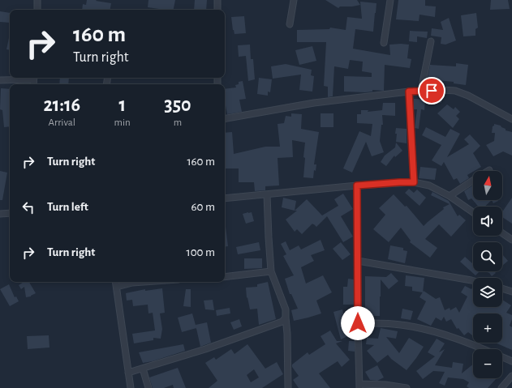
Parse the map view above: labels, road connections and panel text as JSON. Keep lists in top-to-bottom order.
{
  "north": "top",
  "page": {
    "turn": ["160 m", "Turn right"],
    "eta": [
      "21:16",
      "Arrival",
      "1",
      "min",
      "350",
      "m"
    ],
    "list": [
      {
        "name": "Turn right",
        "value": "160 m"
      },
      {
        "name": "Turn left",
        "value": "60 m"
      },
      {
        "name": "Turn right",
        "value": "100 m"
      }
    ],
    "map_buttons": ["+", "−"]
  }
}
